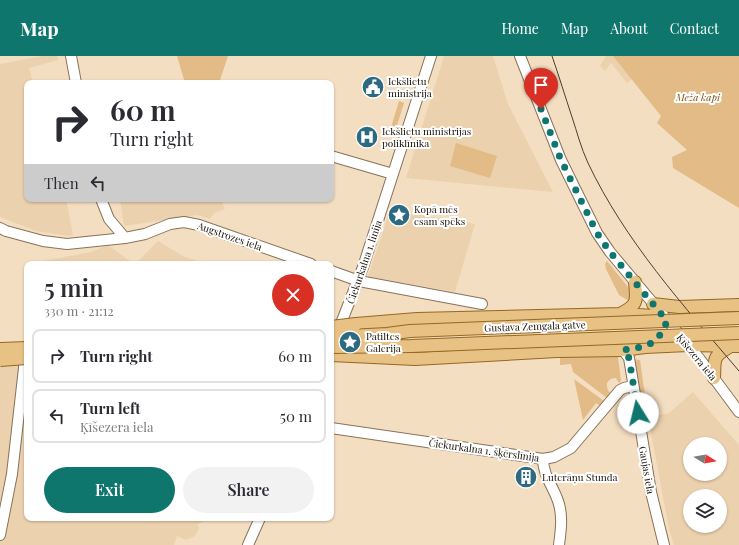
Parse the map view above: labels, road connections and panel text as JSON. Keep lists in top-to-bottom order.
{
  "streets": {
    "main road": ["Gustava Zemgala gatve"],
    "street": [
      "Augstrozes iela",
      "Čiekurkalna 1. līnija",
      "Ķīšezera iela",
      "Čiekurkalna 1. šķērslīnija",
      "Gaujas iela"
    ]
  },
  "crossings": [
    ["Čiekurkalna 1. šķērslīnija", "Gaujas iela"]
  ],
  "parks": ["Meža kapi"],
  "places": {
    "public building": ["Iekšlietu ministrija"],
    "hospital": ["Iekšlietu ministrijas poliklīnika"],
    "place": ["Kopā mēs esam spēks", "Patiltes Galerija"],
    "building": ["Luterāņu Stunda"]
  },
  "north": "right",
  "page": {
    "header": "Map",
    "nav": [
      "Home",
      "Map",
      "About",
      "Contact"
    ],
    "turn": ["60 m", "Turn right"],
    "then": "Then",
    "heading": ["5 min", "330 m · 21:12"],
    "list": [
      {
        "name": "Turn right",
        "value": "60 m"
      },
      {
        "name": "Turn left",
        "note": "Ķīšezera iela",
        "value": "50 m"
      }
    ],
    "buttons": ["Exit", "Share"]
  }
}
